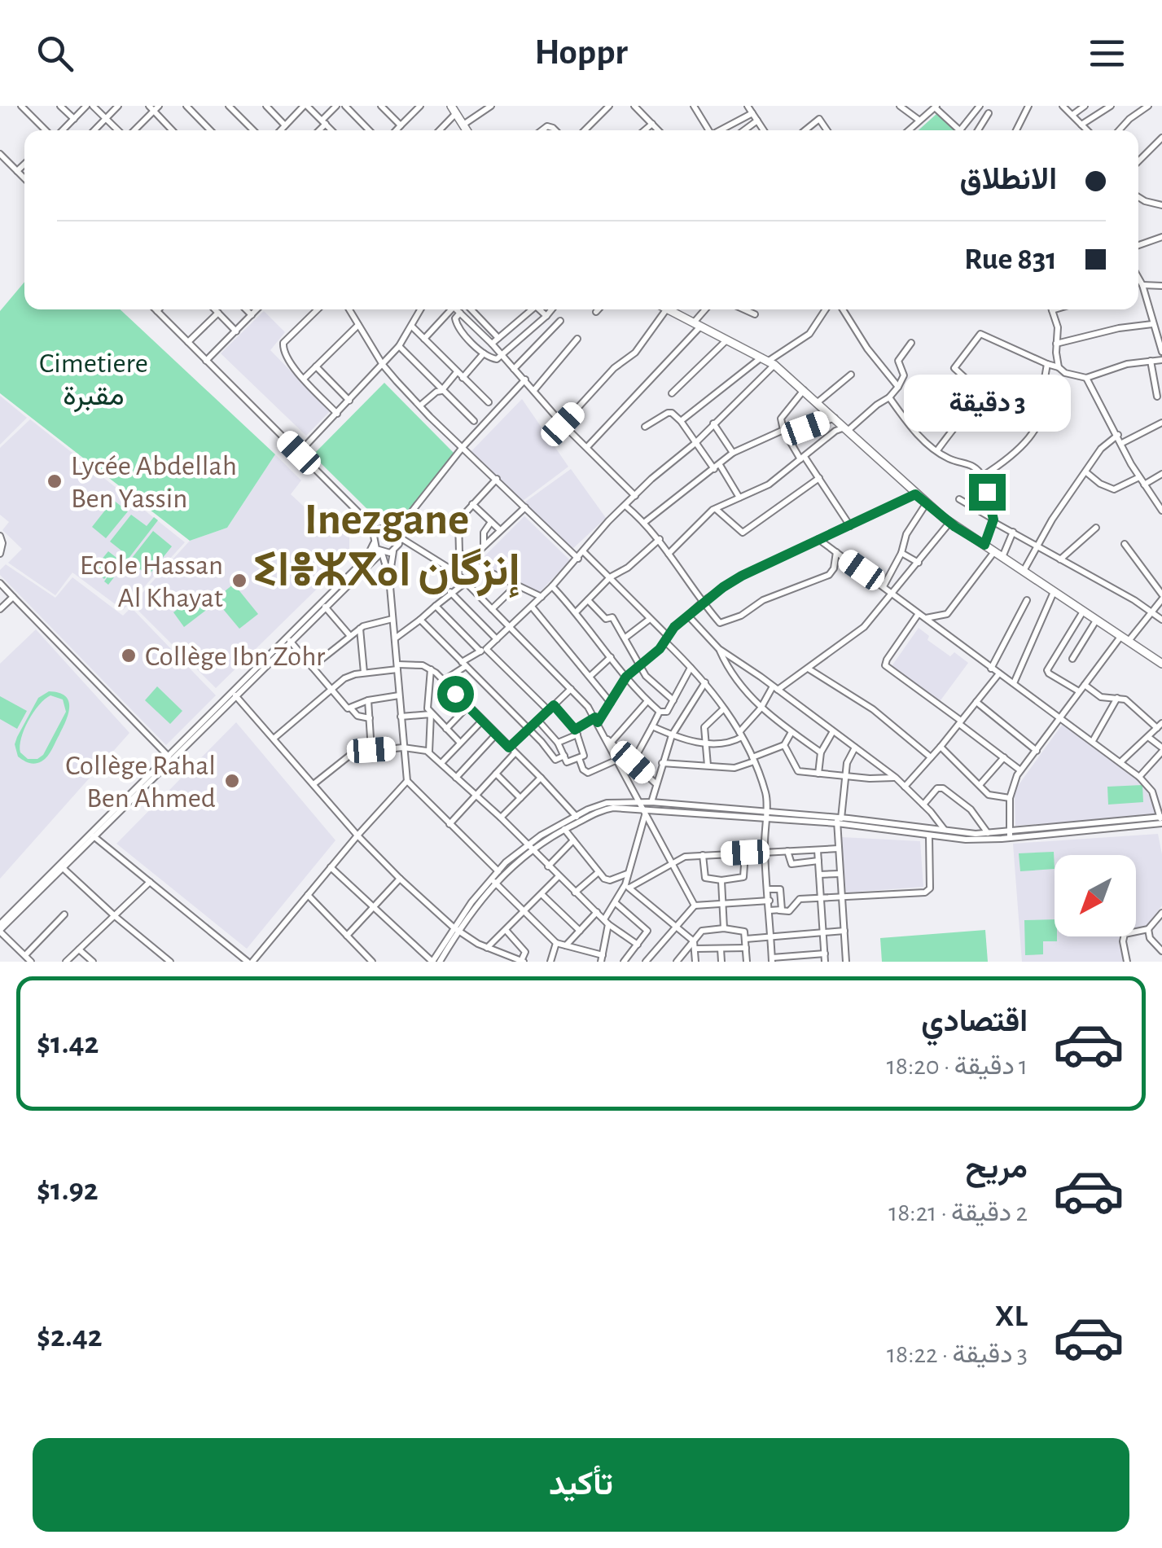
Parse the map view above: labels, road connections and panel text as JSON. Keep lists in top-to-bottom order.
{
  "districts": ["Inezgane ⵉⵏⴻⵣⴳⴰⵏ إنزگان"],
  "parks": ["Cimetiere مقبرة"],
  "places": [
    "Lycée Abdellah Ben Yassin",
    "Ecole Hassan Al Khayat",
    "Collège Ibn Zohr",
    "Collège Rahal Ben Ahmed"
  ],
  "north": "bottom left",
  "page": {
    "header": "Hoppr",
    "banner": ["الانطلاق", "Rue 831"],
    "bubble": "3 دقيقة",
    "list": [
      {
        "name": "اقتصادي",
        "note": "1 دقيقة · 18:20",
        "value": "$1.42"
      },
      {
        "name": "مريح",
        "note": "2 دقيقة · 18:21",
        "value": "$1.92"
      },
      {
        "name": "XL",
        "note": "3 دقيقة · 18:22",
        "value": "$2.42"
      }
    ],
    "buttons": "تأكيد"
  }
}
